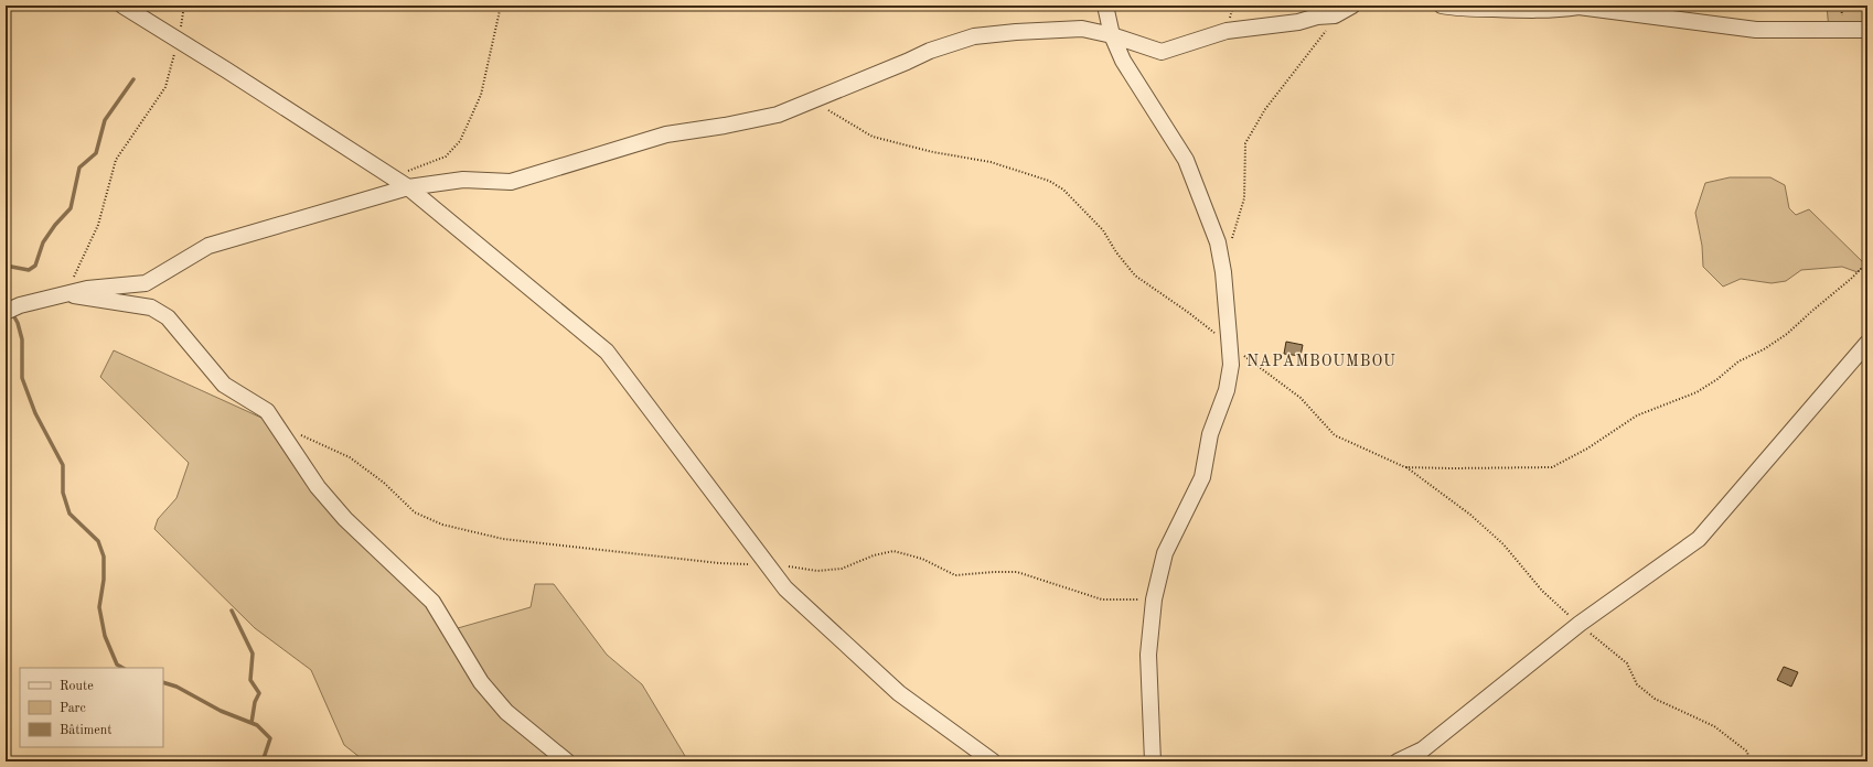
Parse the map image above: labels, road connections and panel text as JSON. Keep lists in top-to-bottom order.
{
  "districts": ["NAPAMBOUMBOU"],
  "legend": ["Route", "Parc", "Bâtiment"]
}
